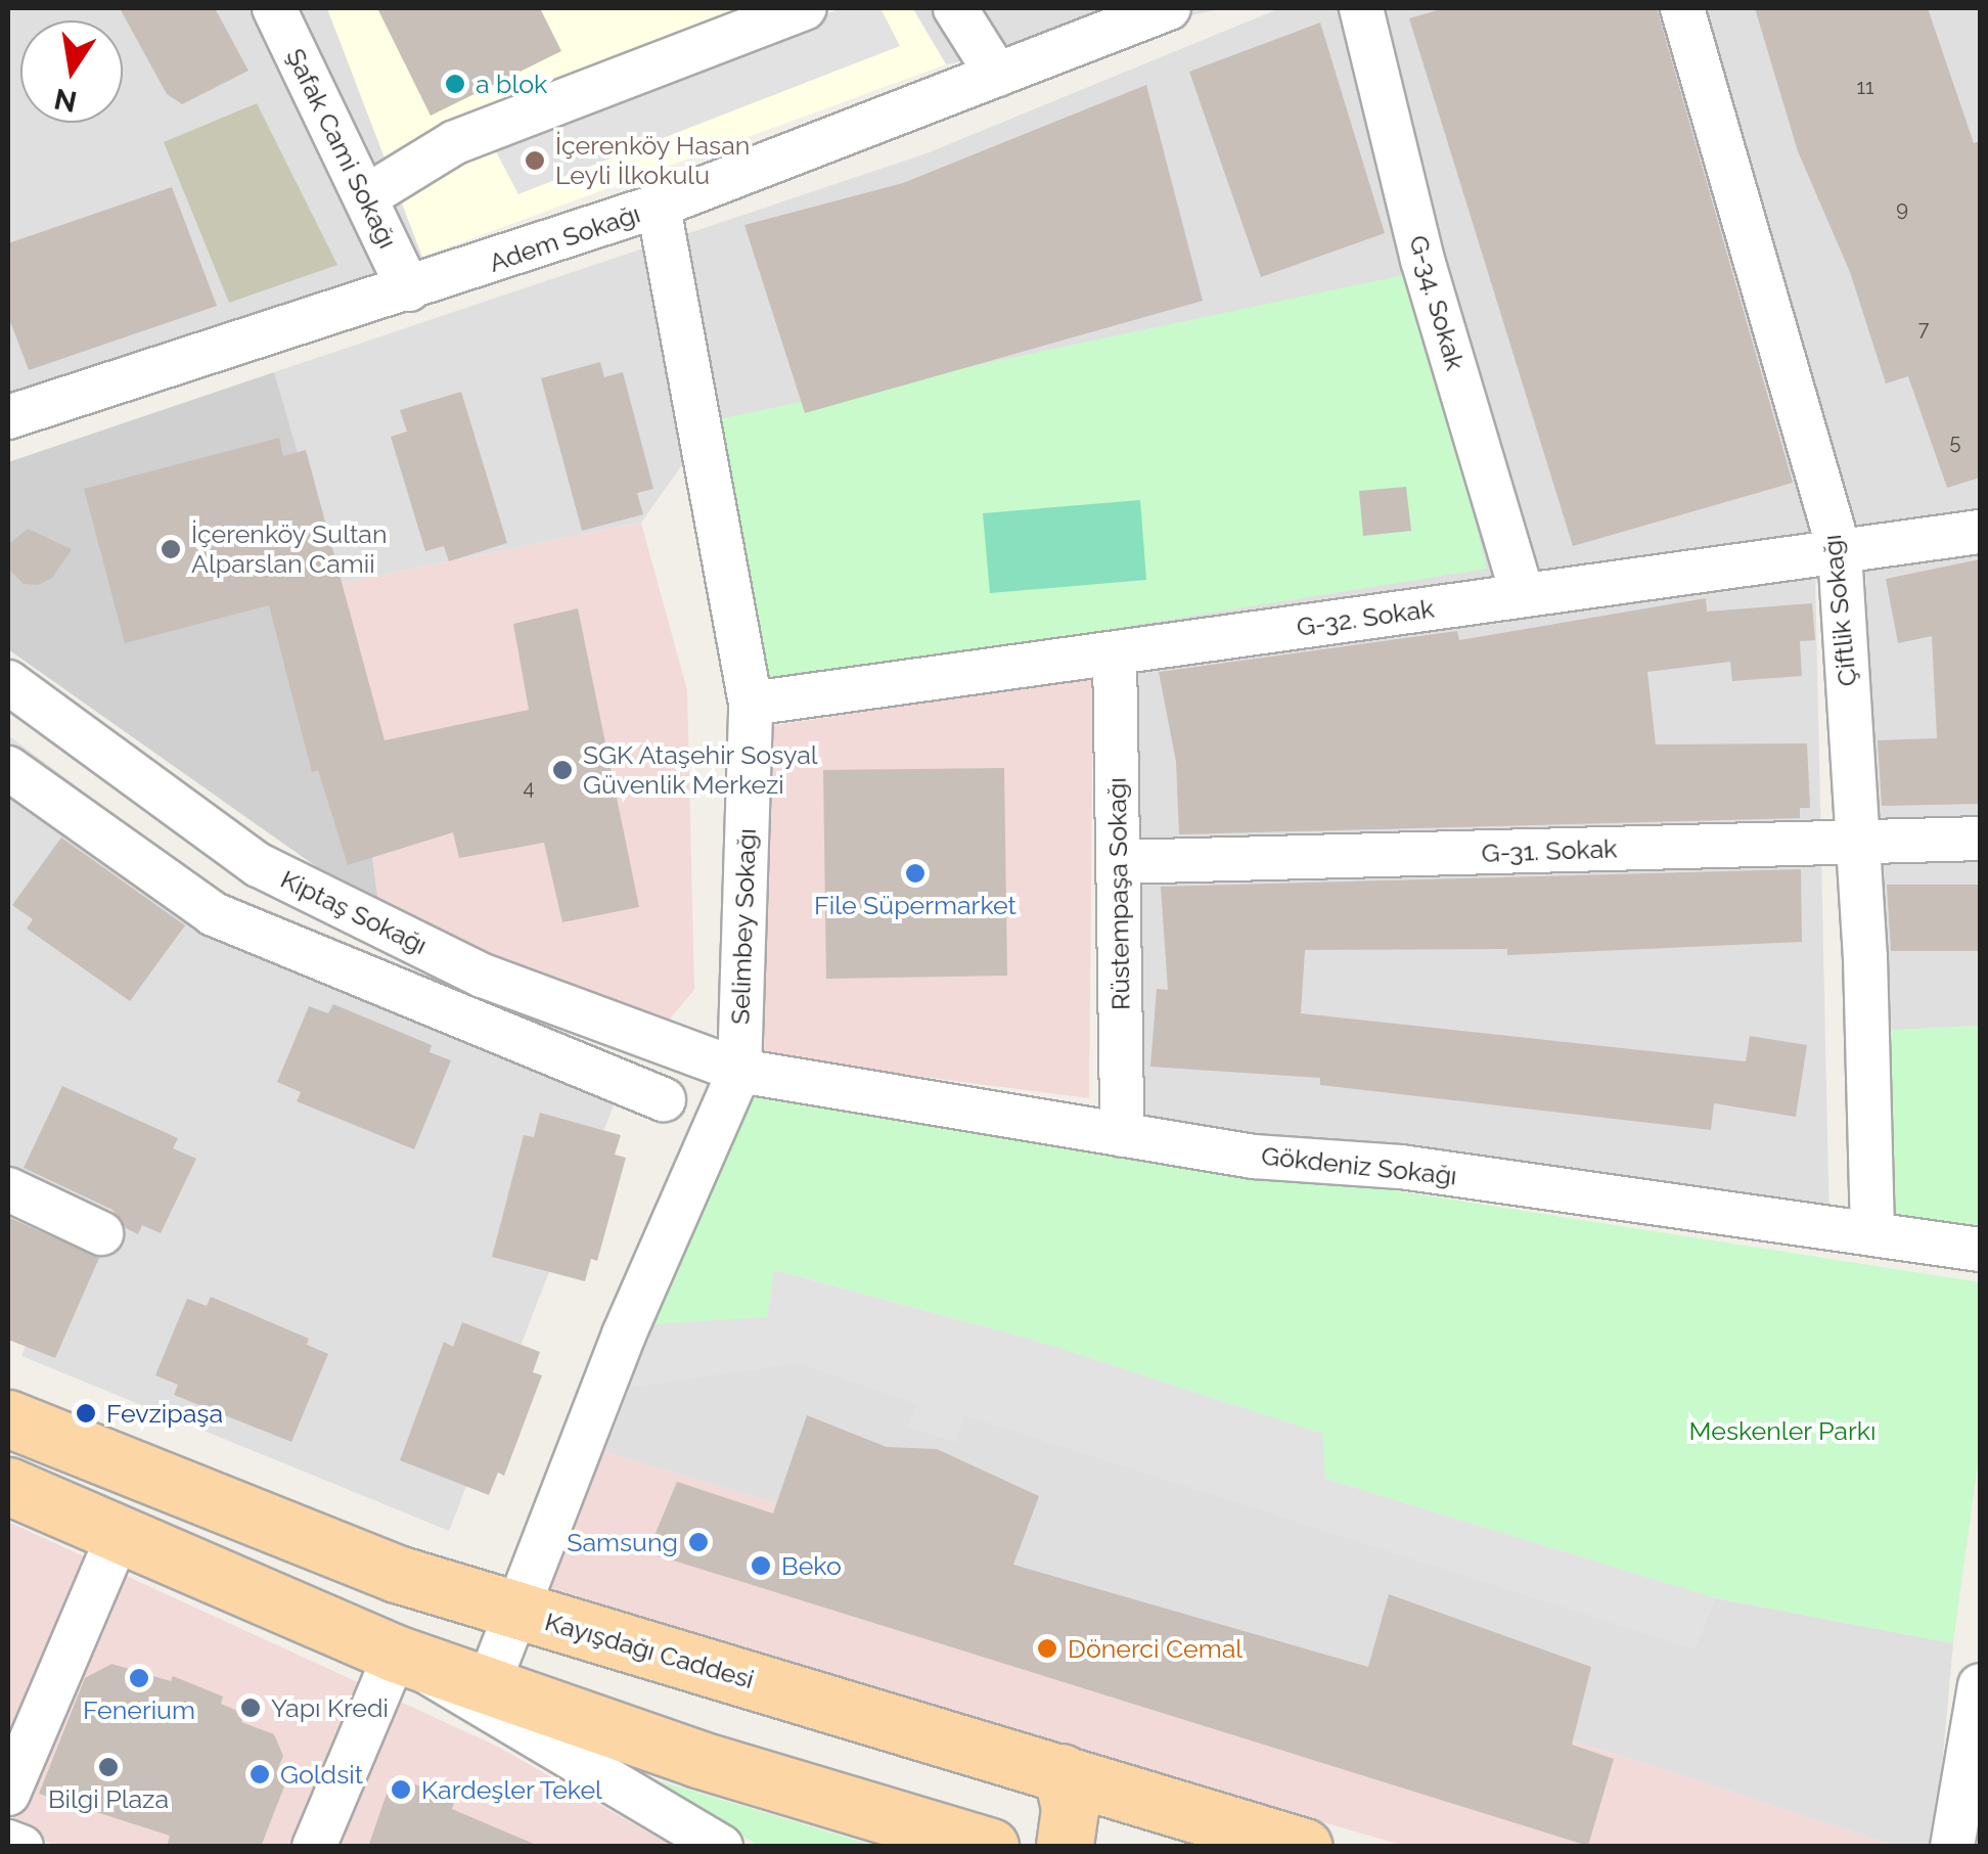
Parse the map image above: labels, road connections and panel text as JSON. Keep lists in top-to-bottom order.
{
  "streets": {
    "main road": ["Kayışdağı Caddesi"],
    "street": [
      "Şafak Cami Sokağı",
      "Adem Sokağı",
      "G-34. Sokak",
      "Çiftlik Sokağı",
      "G-32. Sokak",
      "G-31. Sokak",
      "Rüstempaşa Sokağı",
      "Kiptaş Sokağı",
      "Selimbey Sokağı",
      "Gökdeniz Sokağı"
    ]
  },
  "crossings": [
    ["Şafak Cami Sokağı", "Adem Sokağı"],
    ["Adem Sokağı", "Selimbey Sokağı"],
    ["G-34. Sokak", "G-32. Sokak"],
    ["Çiftlik Sokağı", "G-32. Sokak"],
    ["Çiftlik Sokağı", "G-31. Sokak"],
    ["Çiftlik Sokağı", "Gökdeniz Sokağı"],
    ["G-32. Sokak", "Rüstempaşa Sokağı"],
    ["G-32. Sokak", "Selimbey Sokağı"],
    ["G-31. Sokak", "Rüstempaşa Sokağı"],
    ["Rüstempaşa Sokağı", "Gökdeniz Sokağı"],
    ["Kiptaş Sokağı", "Selimbey Sokağı"],
    ["Kiptaş Sokağı", "Gökdeniz Sokağı"],
    ["Selimbey Sokağı", "Gökdeniz Sokağı"],
    ["Selimbey Sokağı", "Kayışdağı Caddesi"]
  ],
  "parks": ["Meskenler Parkı"],
  "places": [
    "a blok",
    "İçerenköy Hasan Leyli İlkokulu",
    "İçerenköy Sultan Alparslan Camii",
    "SGK Ataşehir Sosyal Güvenlik Merkezi",
    "File Süpermarket",
    "Fevzipaşa",
    "Samsung",
    "Beko",
    "Dönerci Cemal",
    "Fenerium",
    "Yapı Kredi",
    "Bilgi Plaza",
    "Goldsit",
    "Kardeşler Tekel"
  ],
  "house_numbers": [
    "11",
    "9",
    "7",
    "5",
    "4"
  ],
  "north": "bottom"
}
